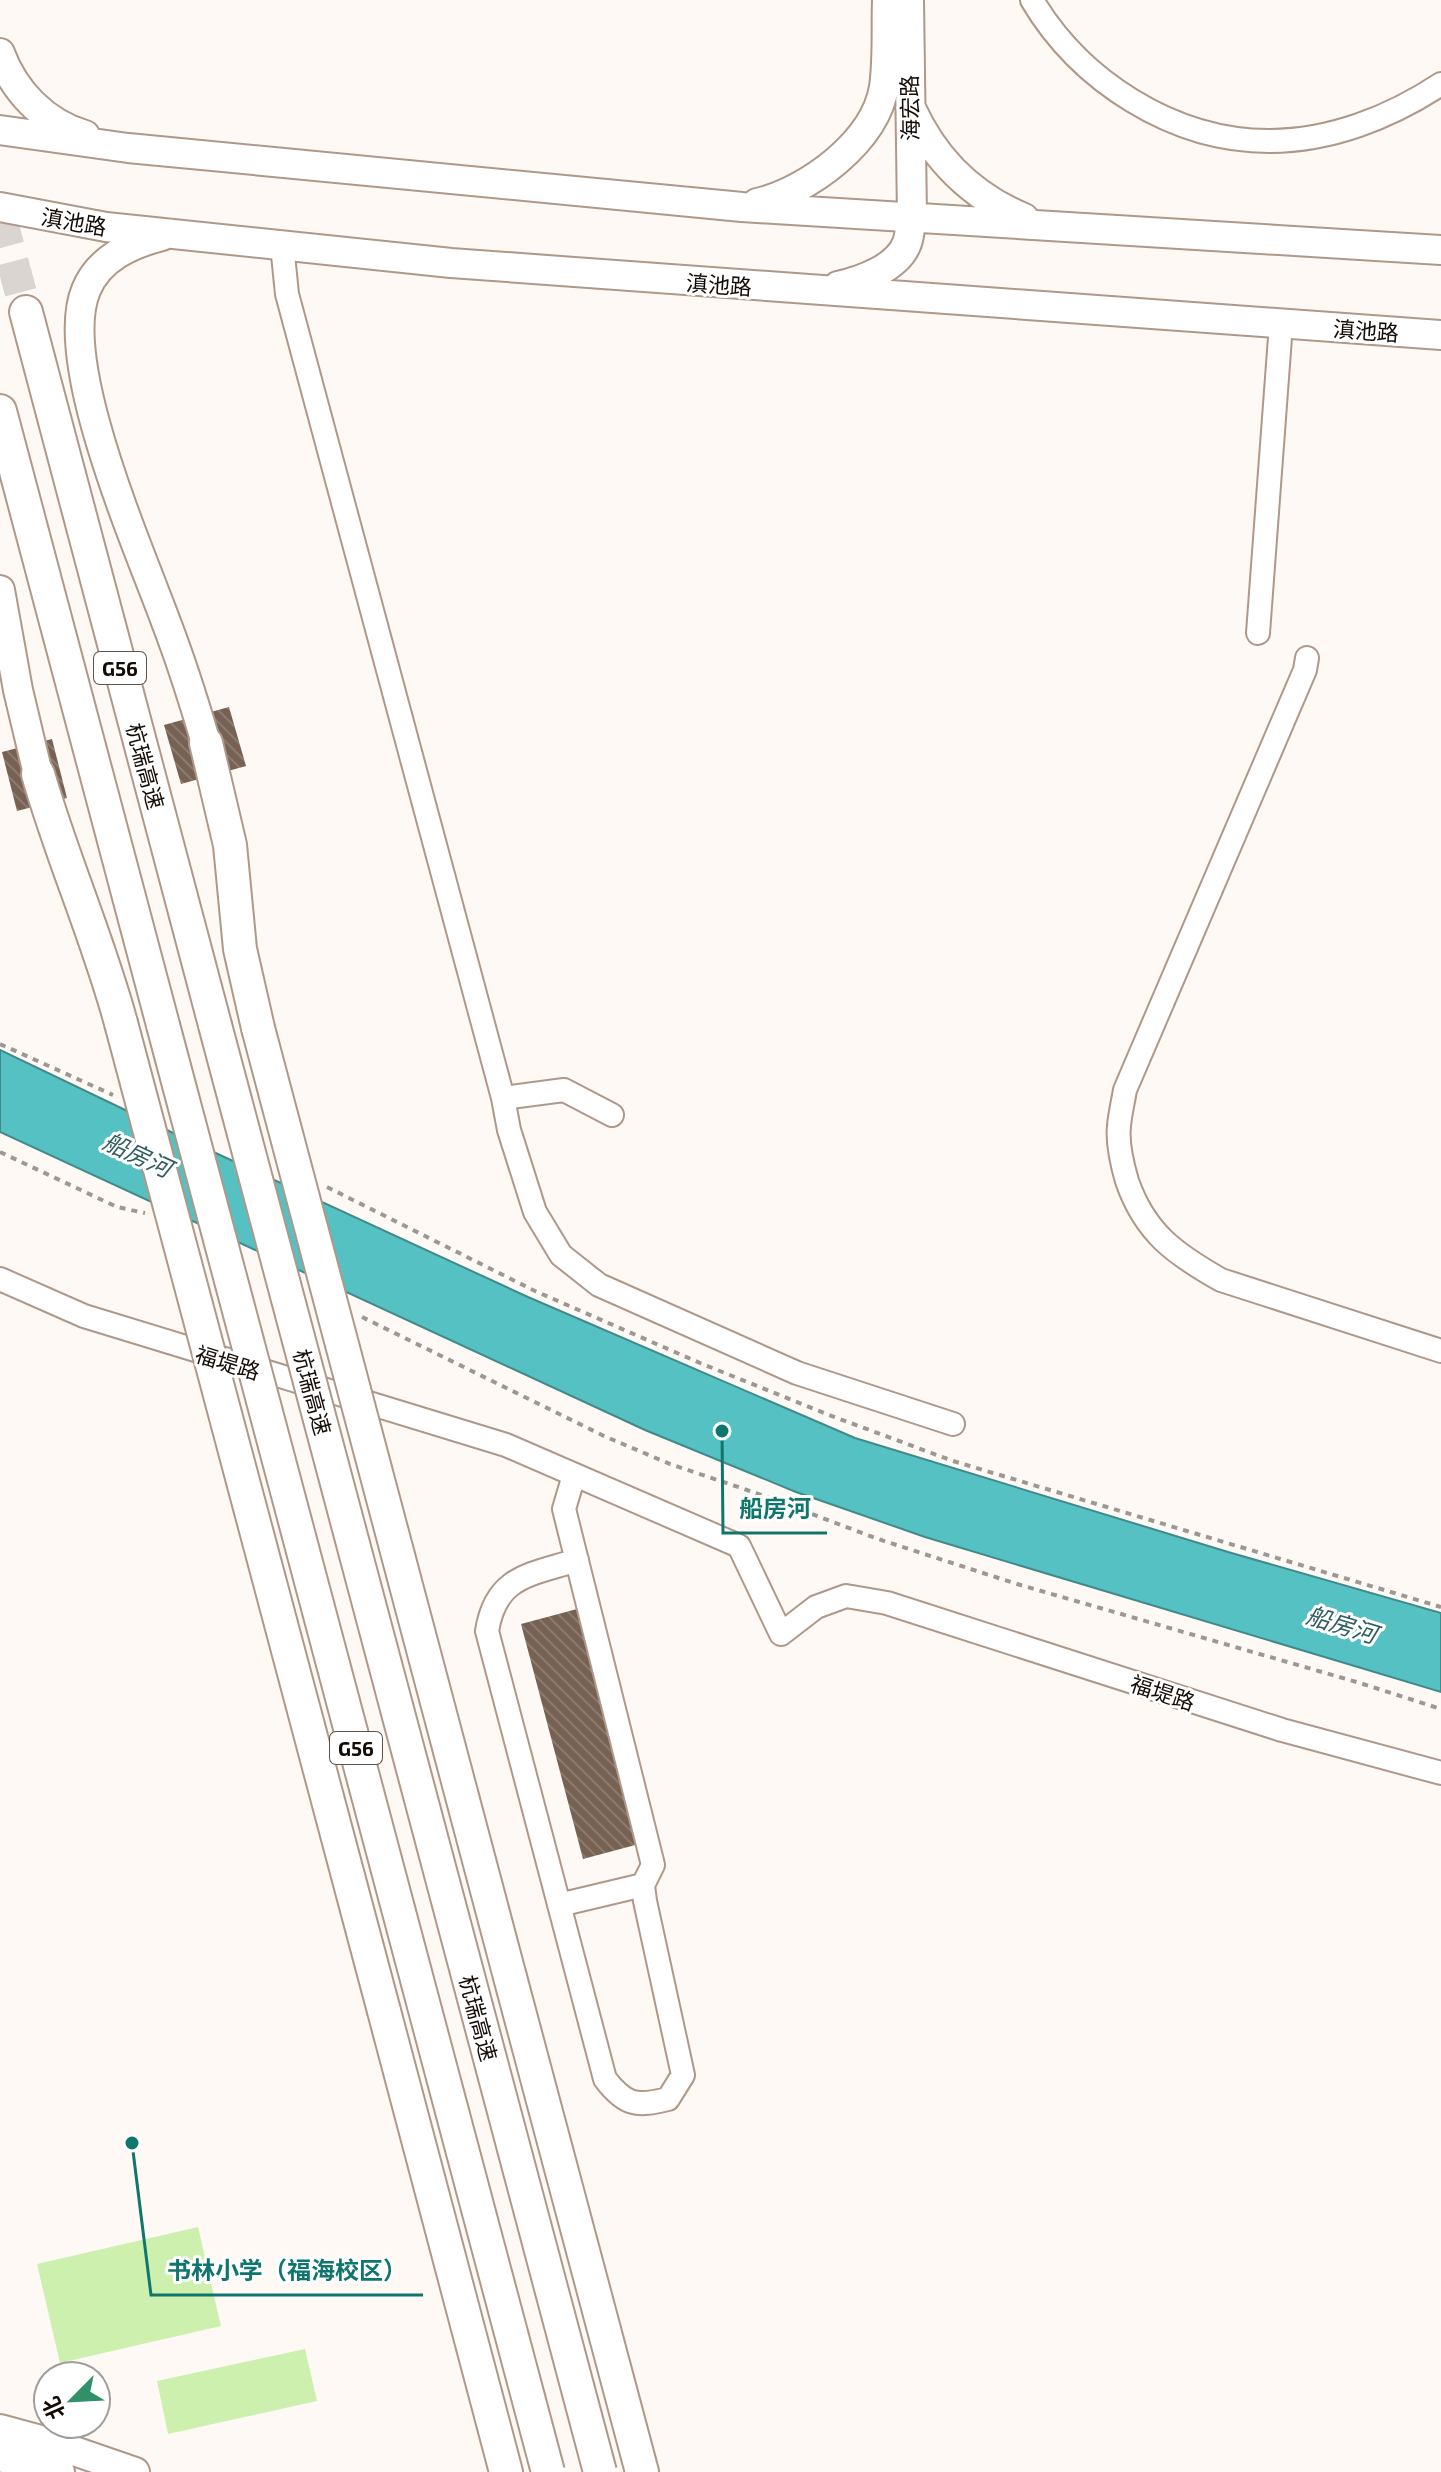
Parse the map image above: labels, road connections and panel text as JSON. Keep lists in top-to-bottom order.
{
  "streets": {
    "highway": ["G56", "杭瑞高速"],
    "main road": ["海宏路", "滇池路"],
    "street": ["福堤路"]
  },
  "water": ["船房河"],
  "places": ["船房河", "书林小学（福海校区）"],
  "north": "bottom left"
}
